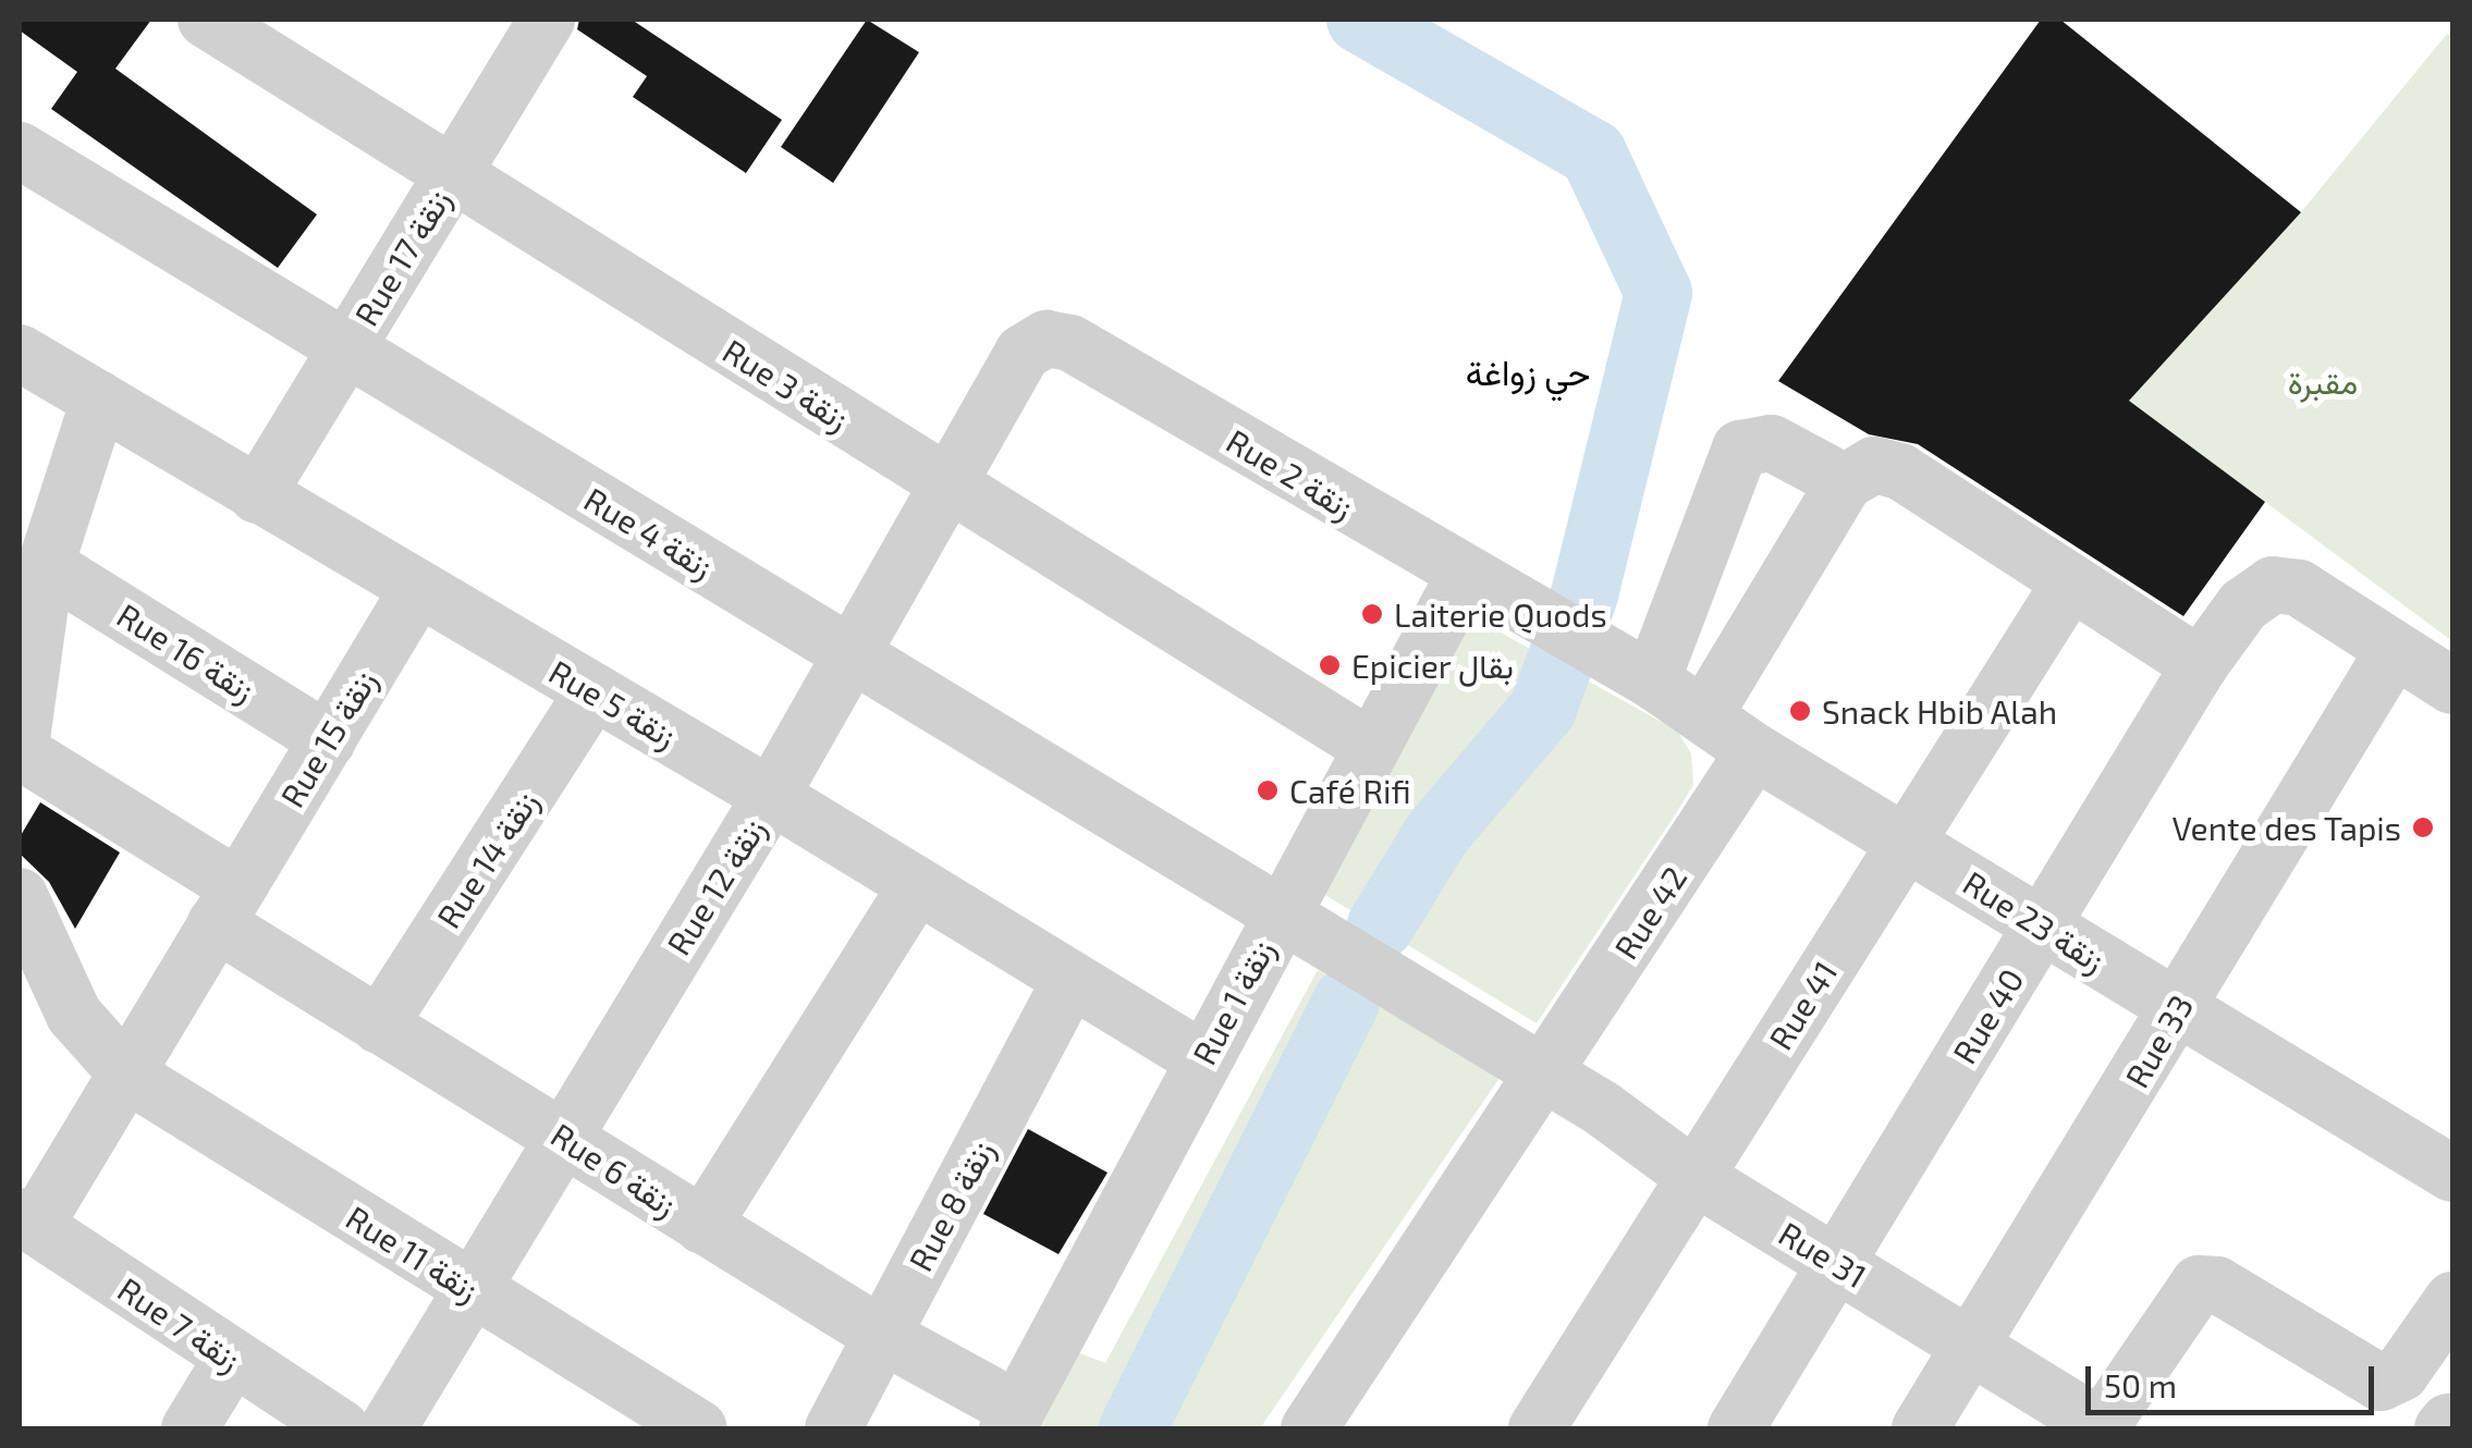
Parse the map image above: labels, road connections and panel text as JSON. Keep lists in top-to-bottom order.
{
  "streets": {
    "street": [
      "Rue 17 زنقة",
      "Rue 3 زنقة",
      "Rue 2 زنقة",
      "Rue 4 زنقة",
      "Rue 16 زنقة",
      "Rue 5 زنقة",
      "Rue 15 زنقة",
      "Rue 14 زنقة",
      "Rue 12 زنقة",
      "Rue 42",
      "Rue 23 زنقة",
      "Rue 1 زنقة",
      "Rue 41",
      "Rue 40",
      "Rue 33",
      "Rue 6 زنقة",
      "Rue 8 زنقة",
      "Rue 11 زنقة",
      "Rue 31",
      "Rue 7 زنقة"
    ]
  },
  "crossings": [
    ["Rue 17 زنقة", "Rue 3 زنقة"],
    ["Rue 17 زنقة", "Rue 4 زنقة"],
    ["Rue 17 زنقة", "Rue 5 زنقة"],
    ["Rue 3 زنقة", "Rue 12 زنقة"],
    ["Rue 3 زنقة", "Rue 1 زنقة"],
    ["Rue 2 زنقة", "Rue 12 زنقة"],
    ["Rue 2 زنقة", "Rue 23 زنقة"],
    ["Rue 2 زنقة", "Rue 1 زنقة"],
    ["Rue 4 زنقة", "Rue 12 زنقة"],
    ["Rue 4 زنقة", "Rue 42"],
    ["Rue 4 زنقة", "Rue 1 زنقة"],
    ["Rue 4 زنقة", "Rue 31"],
    ["Rue 16 زنقة", "Rue 15 زنقة"],
    ["Rue 5 زنقة", "Rue 15 زنقة"],
    ["Rue 5 زنقة", "Rue 14 زنقة"],
    ["Rue 5 زنقة", "Rue 12 زنقة"],
    ["Rue 5 زنقة", "Rue 1 زنقة"],
    ["Rue 5 زنقة", "Rue 8 زنقة"],
    ["Rue 15 زنقة", "Rue 6 زنقة"],
    ["Rue 15 زنقة", "Rue 11 زنقة"],
    ["Rue 15 زنقة", "Rue 7 زنقة"],
    ["Rue 14 زنقة", "Rue 6 زنقة"],
    ["Rue 12 زنقة", "Rue 6 زنقة"],
    ["Rue 12 زنقة", "Rue 11 زنقة"],
    ["Rue 42", "Rue 23 زنقة"],
    ["Rue 42", "Rue 31"],
    ["Rue 23 زنقة", "Rue 41"],
    ["Rue 23 زنقة", "Rue 40"],
    ["Rue 23 زنقة", "Rue 33"],
    ["Rue 1 زنقة", "Rue 6 زنقة"],
    ["Rue 41", "Rue 31"],
    ["Rue 40", "Rue 33"],
    ["Rue 40", "Rue 31"],
    ["Rue 33", "Rue 31"],
    ["Rue 6 زنقة", "Rue 8 زنقة"]
  ],
  "districts": ["حي زواغة"],
  "parks": ["مقبرة"],
  "places": [
    "Laiterie Quods",
    "Epicier بقال",
    "Snack Hbib Alah",
    "Café Rifi",
    "Vente des Tapis"
  ],
  "scale_bar": "50 m"
}
